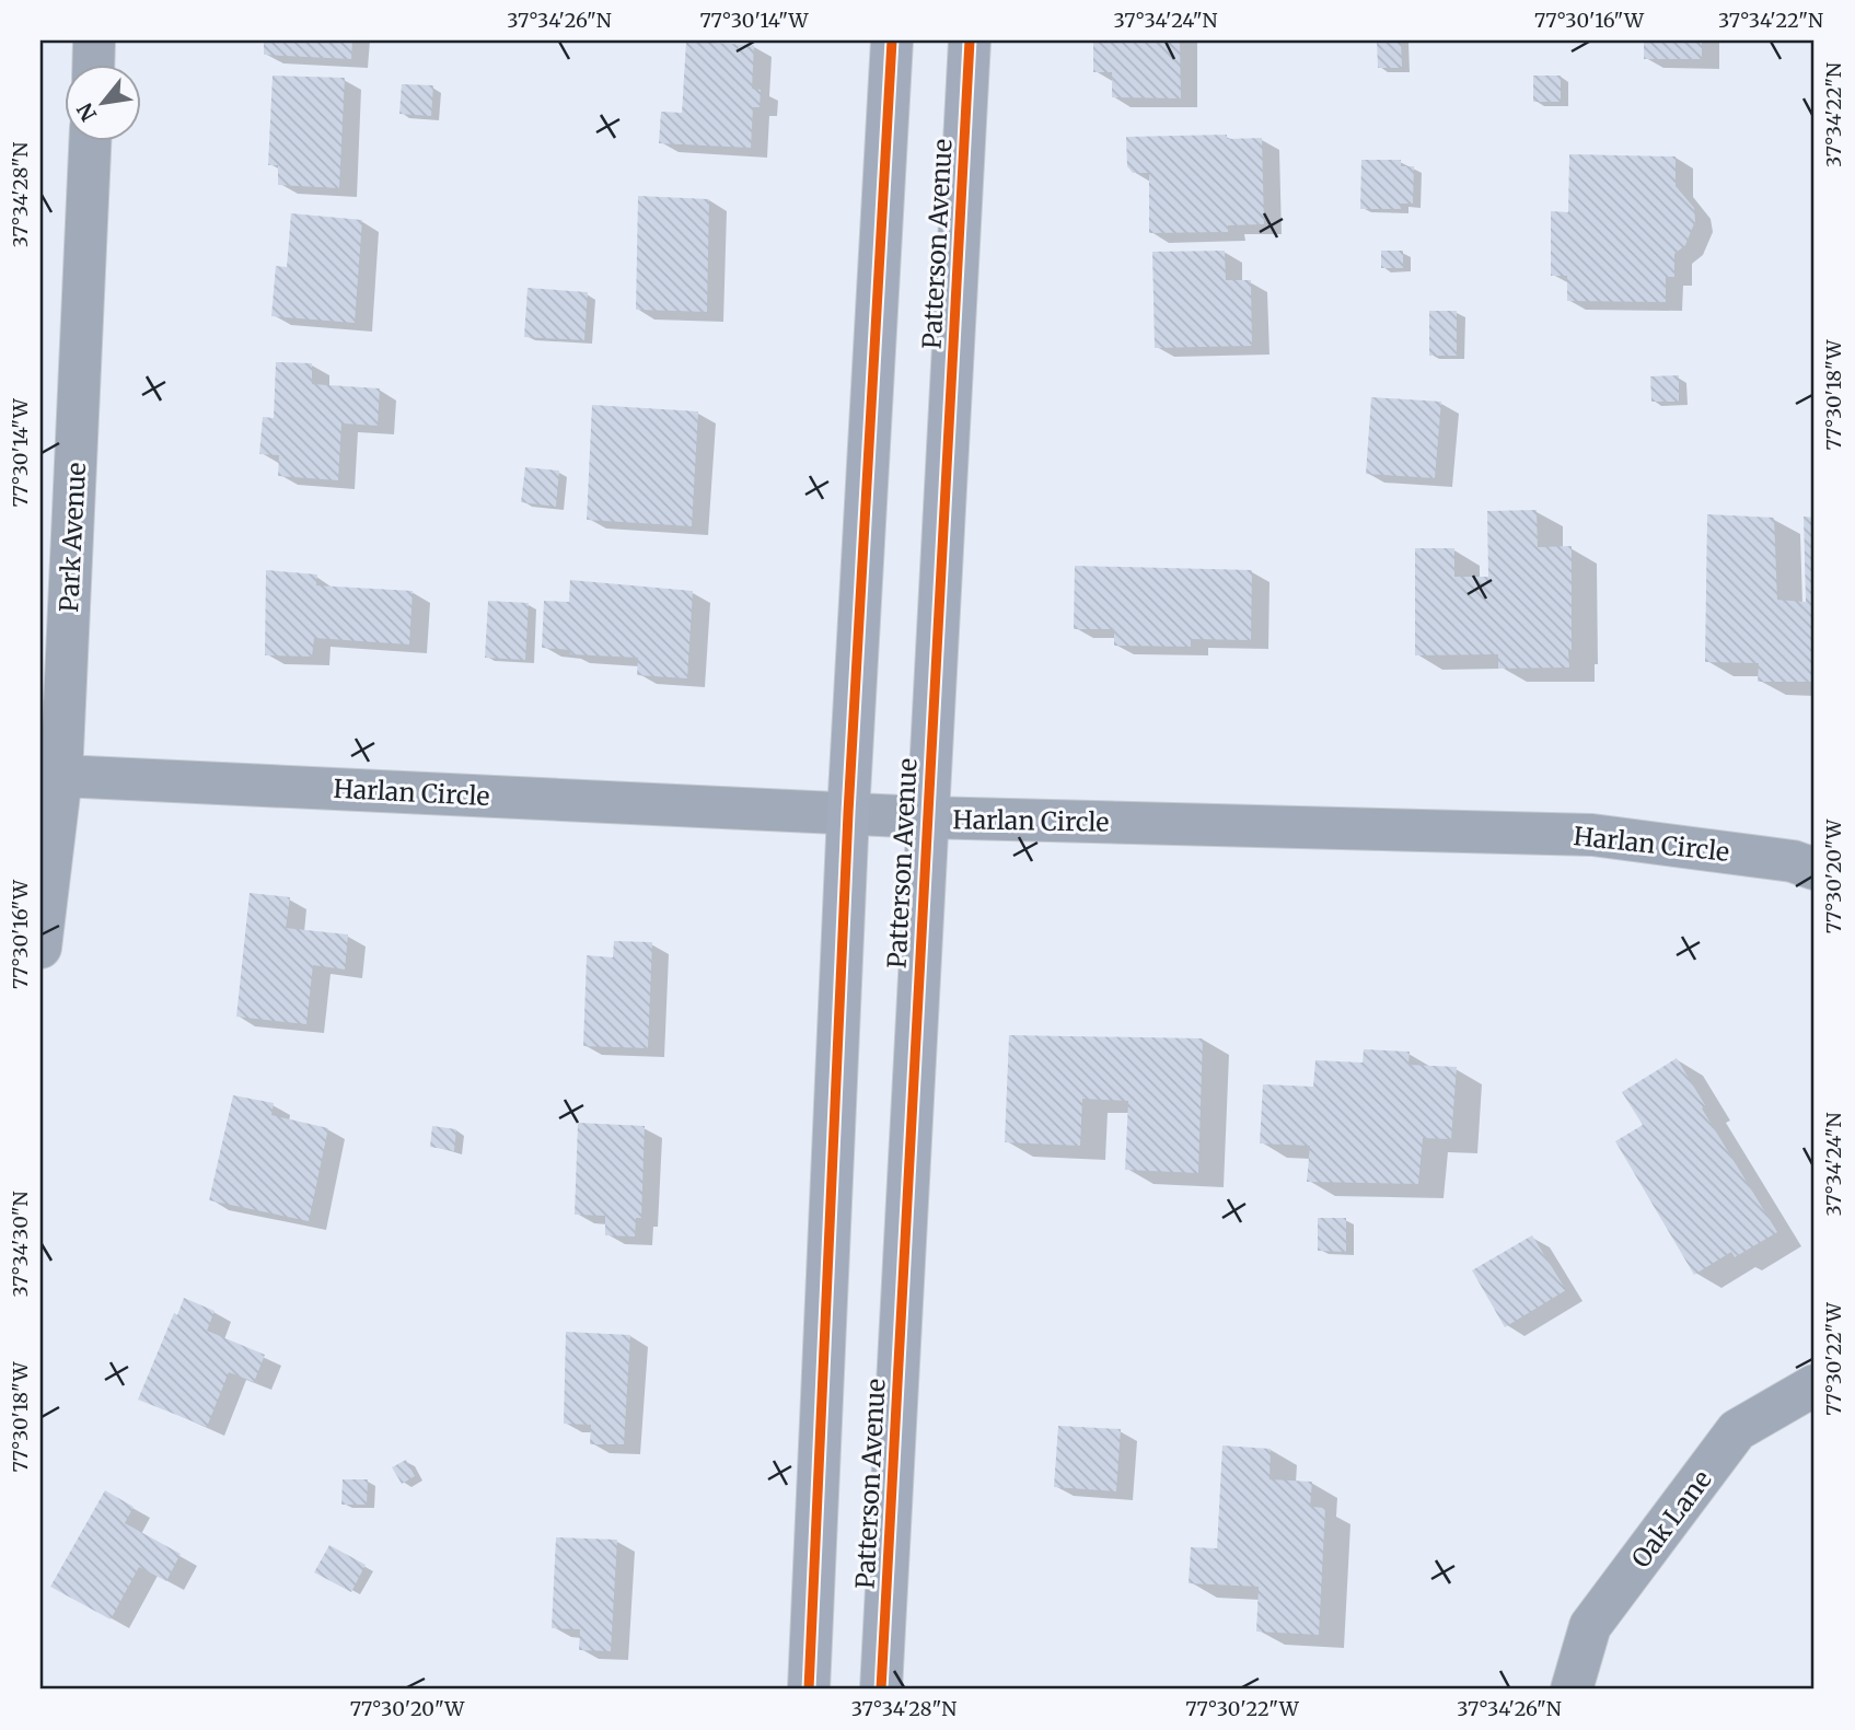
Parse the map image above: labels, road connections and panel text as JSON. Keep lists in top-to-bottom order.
{
  "streets": {
    "main road": ["Patterson Avenue"],
    "street": ["Park Avenue", "Harlan Circle", "Oak Lane"]
  },
  "crossings": [
    ["Patterson Avenue", "Harlan Circle"],
    ["Park Avenue", "Harlan Circle"]
  ],
  "north": "bottom left",
  "coordinates": [
    "37°34'26\"N",
    "77°30'14\"W",
    "37°34'24\"N",
    "77°30'16\"W",
    "37°34'22\"N",
    "37°34'28\"N",
    "77°30'18\"W",
    "77°30'20\"W",
    "37°34'30\"N",
    "77°30'22\"W"
  ]
}
